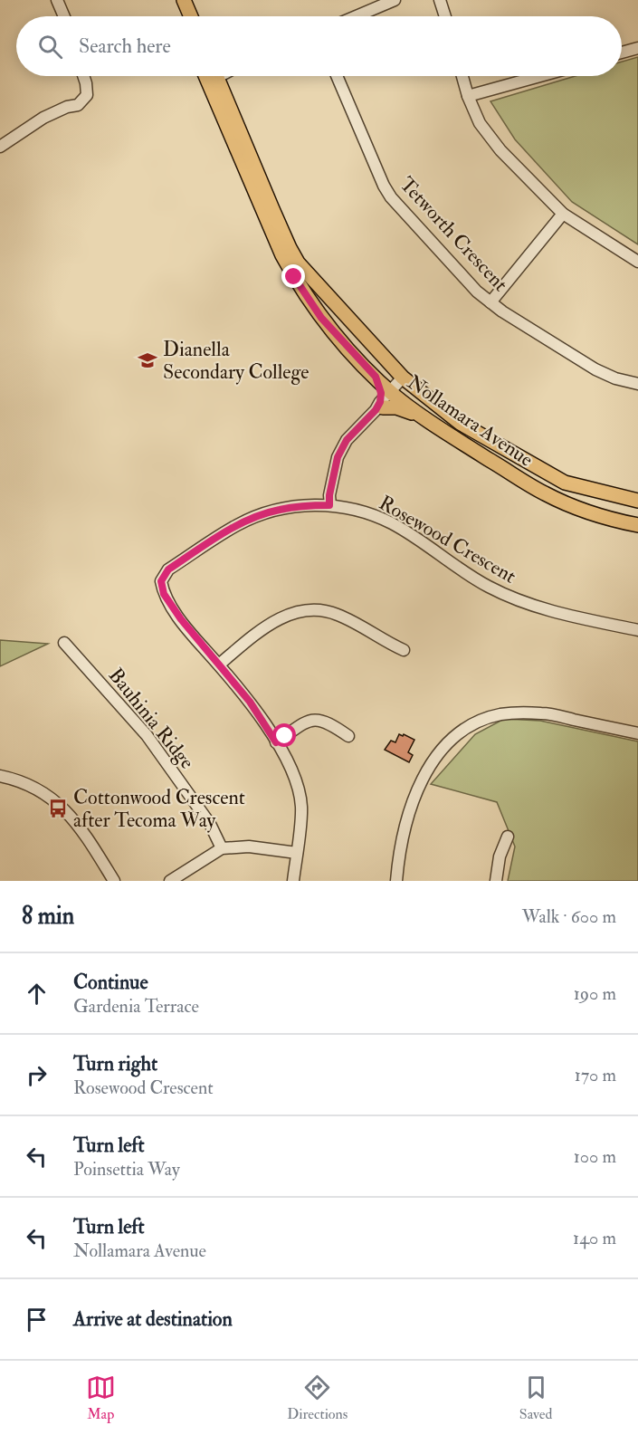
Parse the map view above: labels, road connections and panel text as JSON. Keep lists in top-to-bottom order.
{
  "streets": {
    "main road": ["Nollamara Avenue"],
    "street": ["Tetworth Crescent", "Rosewood Crescent", "Bauhinia Ridge"]
  },
  "places": {
    "school or university": ["Dianella Secondary College"],
    "bus stop": ["Cottonwood Crescent after Tecoma Way"]
  },
  "page": {
    "search": "Search here",
    "heading": ["8 min", "Walk · 600 m"],
    "list": [
      ["Continue", "Gardenia Terrace", "190 m"],
      ["Turn right", "Rosewood Crescent", "170 m"],
      ["Turn left", "Poinsettia Way", "100 m"],
      ["Turn left", "Nollamara Avenue", "140 m"],
      "Arrive at destination"
    ],
    "nav": ["Map", "Directions", "Saved"]
  }
}
